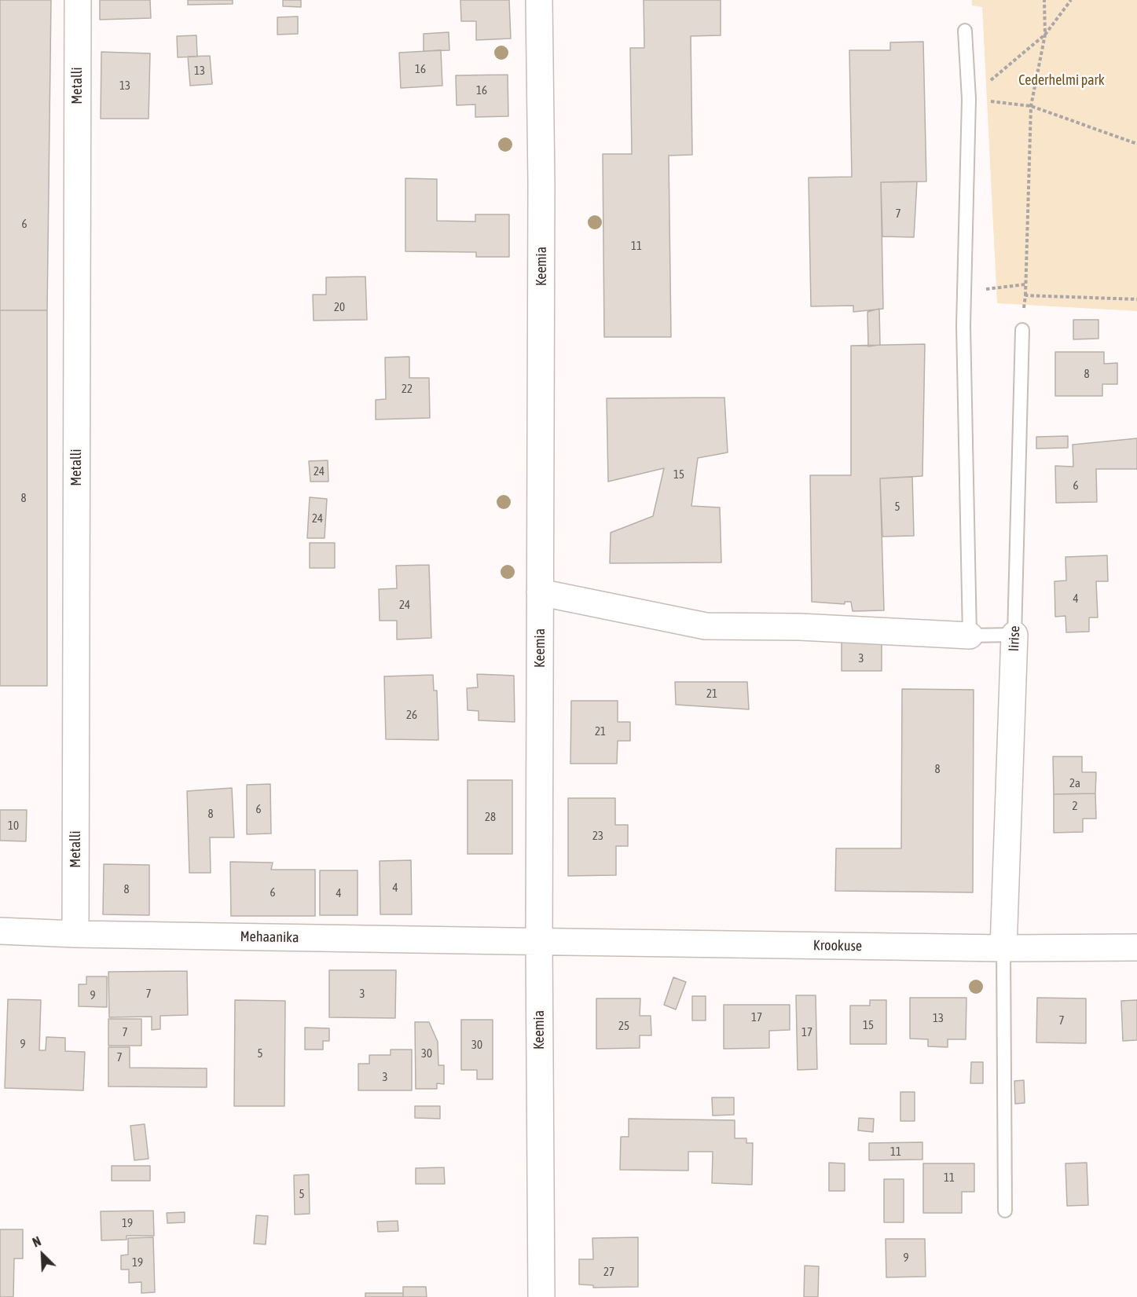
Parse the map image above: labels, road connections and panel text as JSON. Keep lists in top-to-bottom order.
{
  "streets": {
    "street": [
      "Metalli",
      "Keemia",
      "Iirise",
      "Mehaanika",
      "Krookuse"
    ]
  },
  "crossings": [
    ["Metalli", "Mehaanika"],
    ["Keemia", "Mehaanika"],
    ["Keemia", "Krookuse"],
    ["Iirise", "Krookuse"],
    ["Mehaanika", "Krookuse"]
  ],
  "parks": ["Cederhelmi park"],
  "house_numbers": [
    "16",
    "13",
    "13",
    "16",
    "7",
    "6",
    "11",
    "20",
    "8",
    "22",
    "24",
    "15",
    "6",
    "8",
    "5",
    "24",
    "4",
    "24",
    "3",
    "21",
    "26",
    "21",
    "8",
    "2a",
    "2",
    "6",
    "8",
    "28",
    "10",
    "23",
    "4",
    "8",
    "6",
    "4",
    "7",
    "3",
    "9",
    "17",
    "13",
    "7",
    "15",
    "25",
    "7",
    "17",
    "9",
    "30",
    "5",
    "30",
    "7",
    "3",
    "11",
    "11",
    "5",
    "19",
    "9",
    "19",
    "27"
  ],
  "north": "top left"
}
